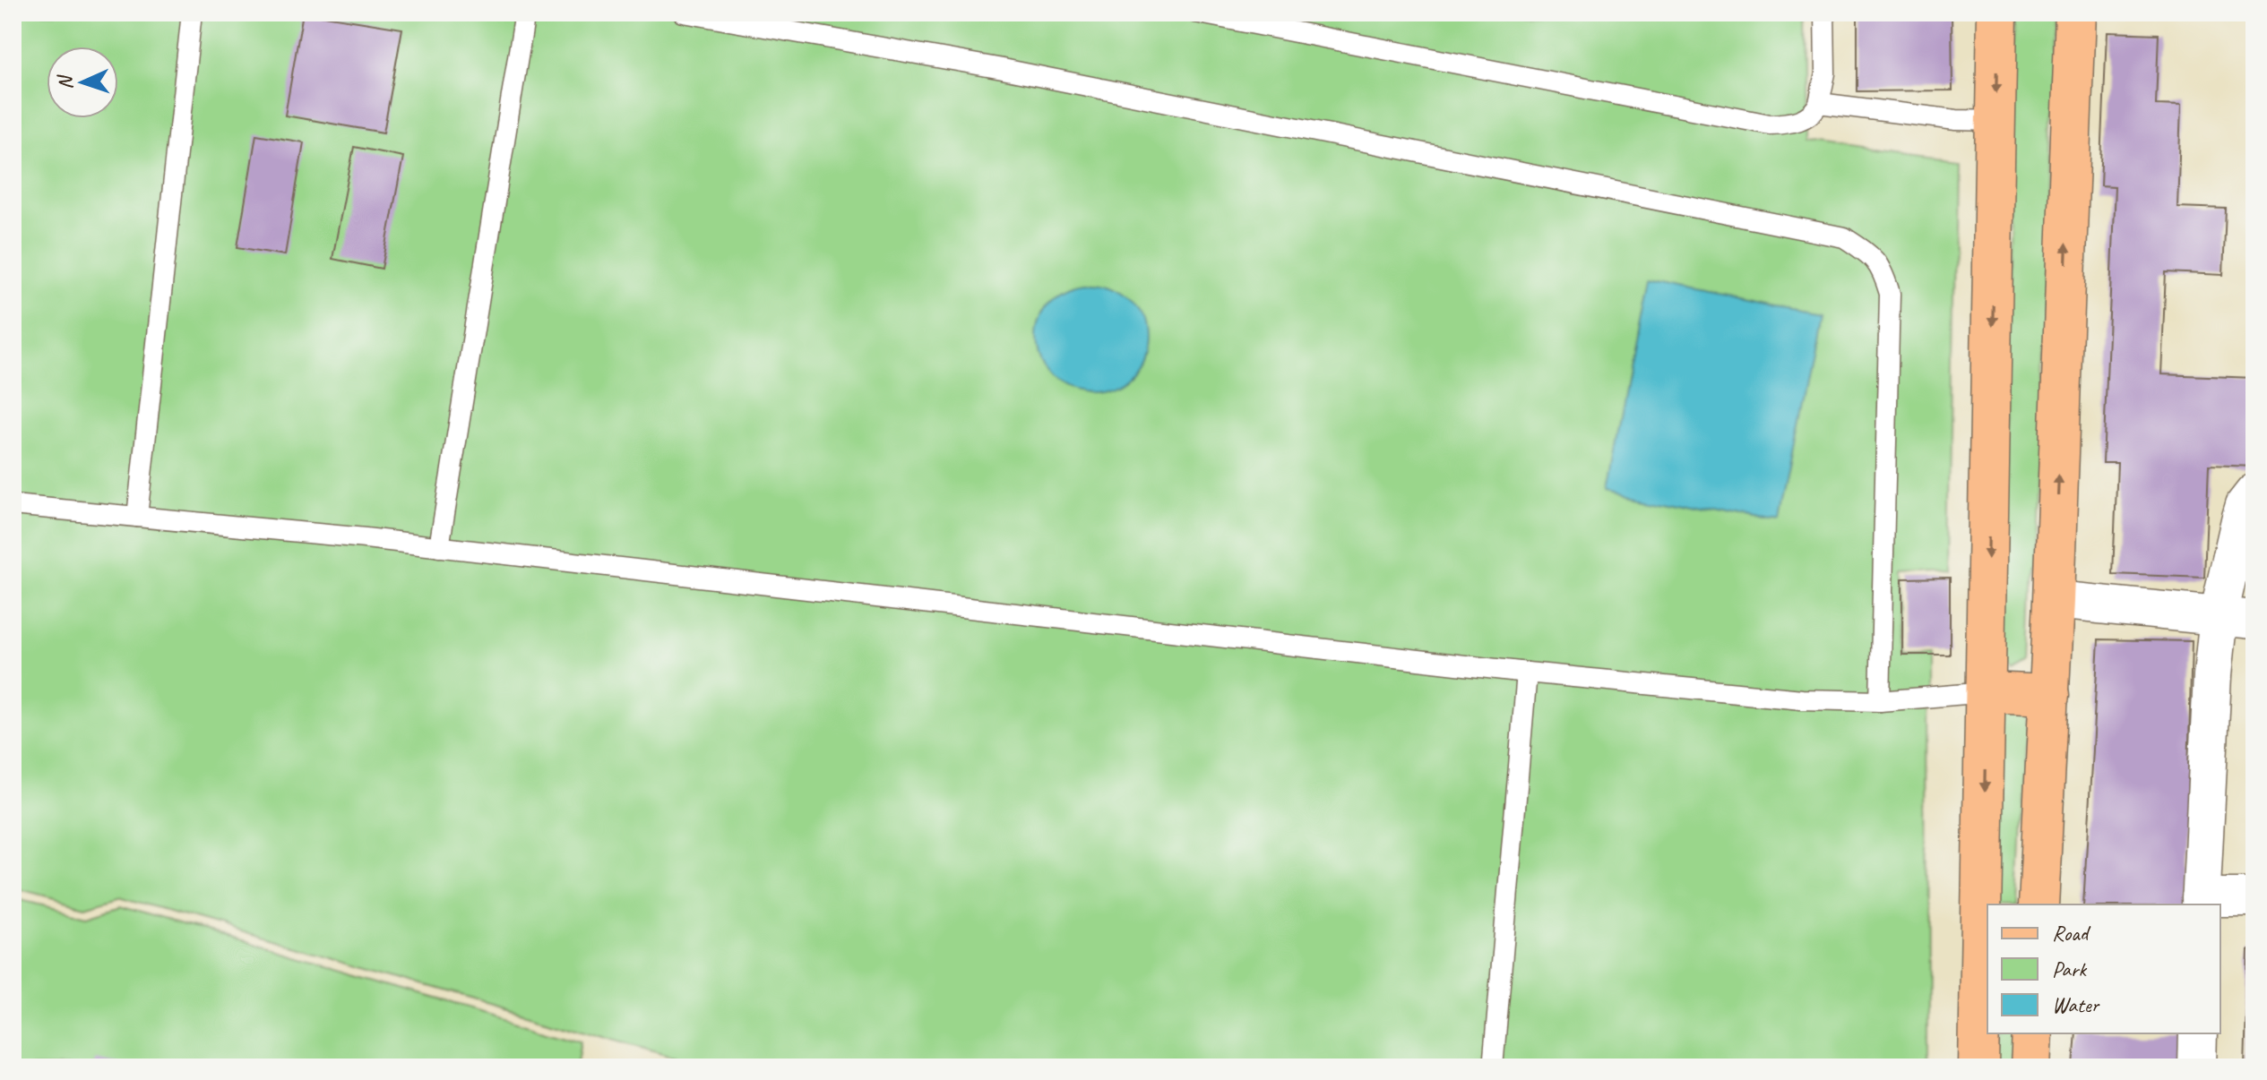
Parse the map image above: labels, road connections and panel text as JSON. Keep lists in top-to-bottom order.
{
  "legend": ["Road", "Park", "Water"],
  "north": "left"
}
